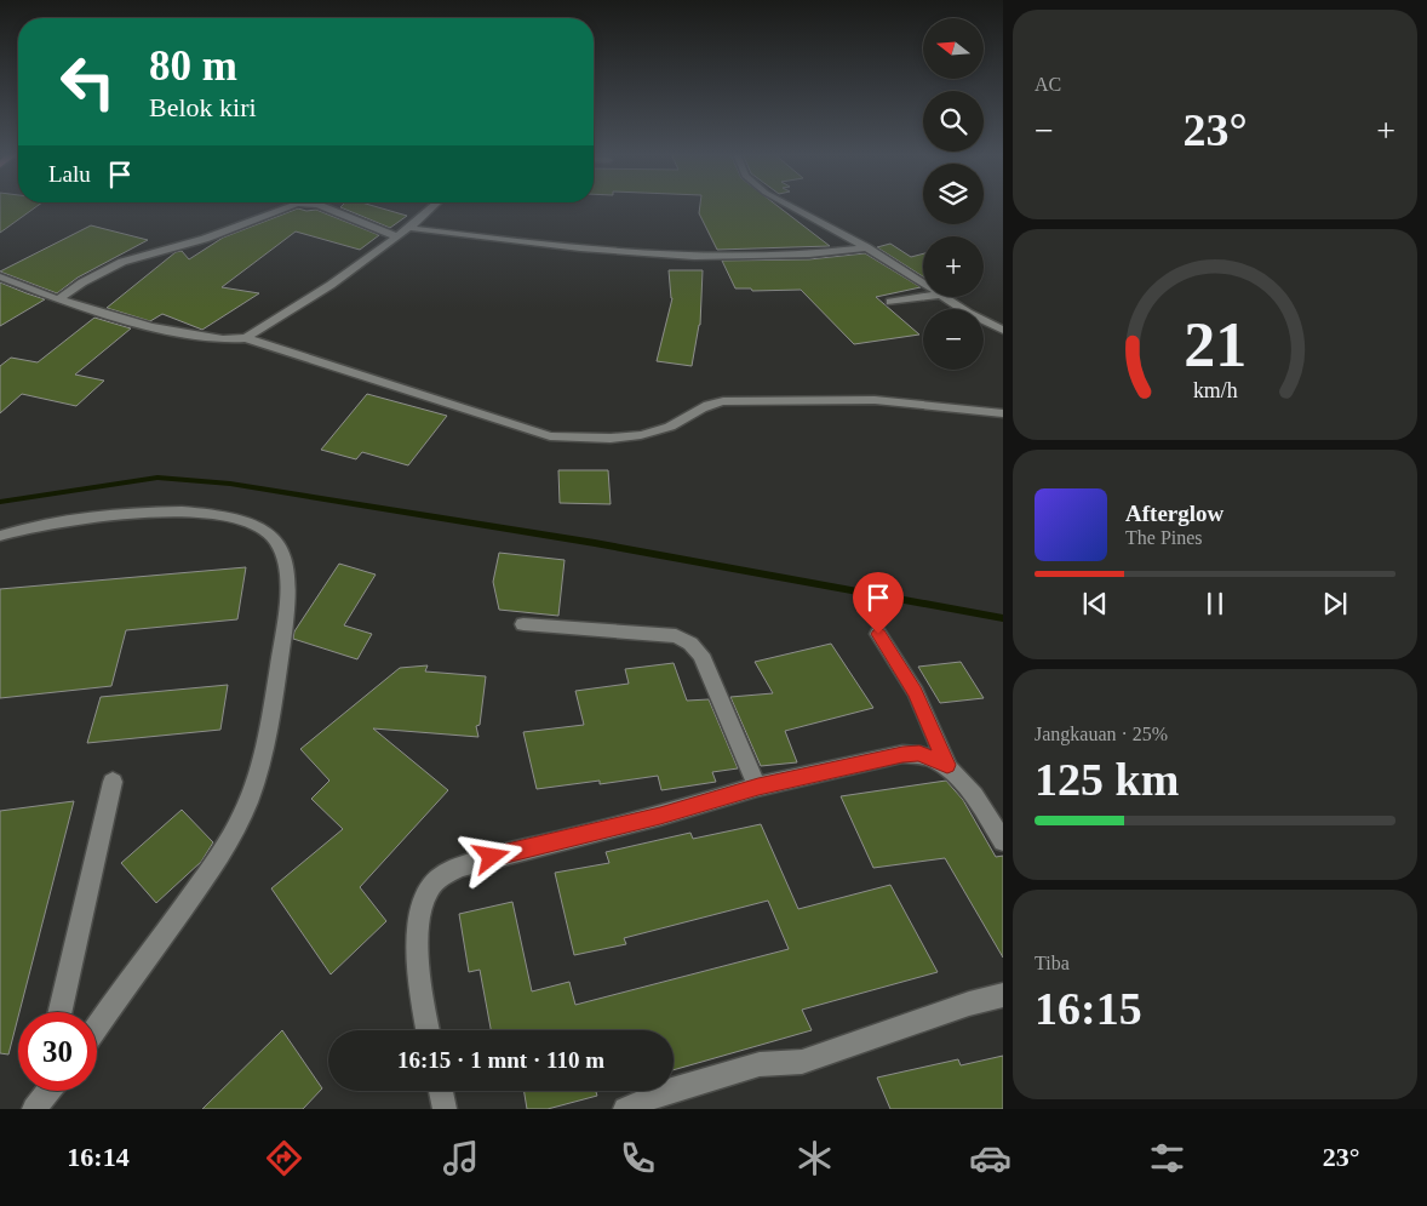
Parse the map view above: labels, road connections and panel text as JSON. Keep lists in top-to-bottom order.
{
  "north": "left",
  "page": {
    "tile": [
      "AC",
      ["Jangkauan · 25%", "125 km"],
      ["Tiba", "16:15"]
    ],
    "map_buttons": ["+", "−"],
    "turn": ["80 m", "Belok kiri"],
    "heat": ["−", "23°", "+"],
    "then": "Lalu",
    "song": ["Afterglow", "The Pines"],
    "limit": "30",
    "trip": "16:15 · 1 mnt · 110 m",
    "tabs": ["16:14", "23°"],
    "gauge": ["21", "km/h"]
  }
}
